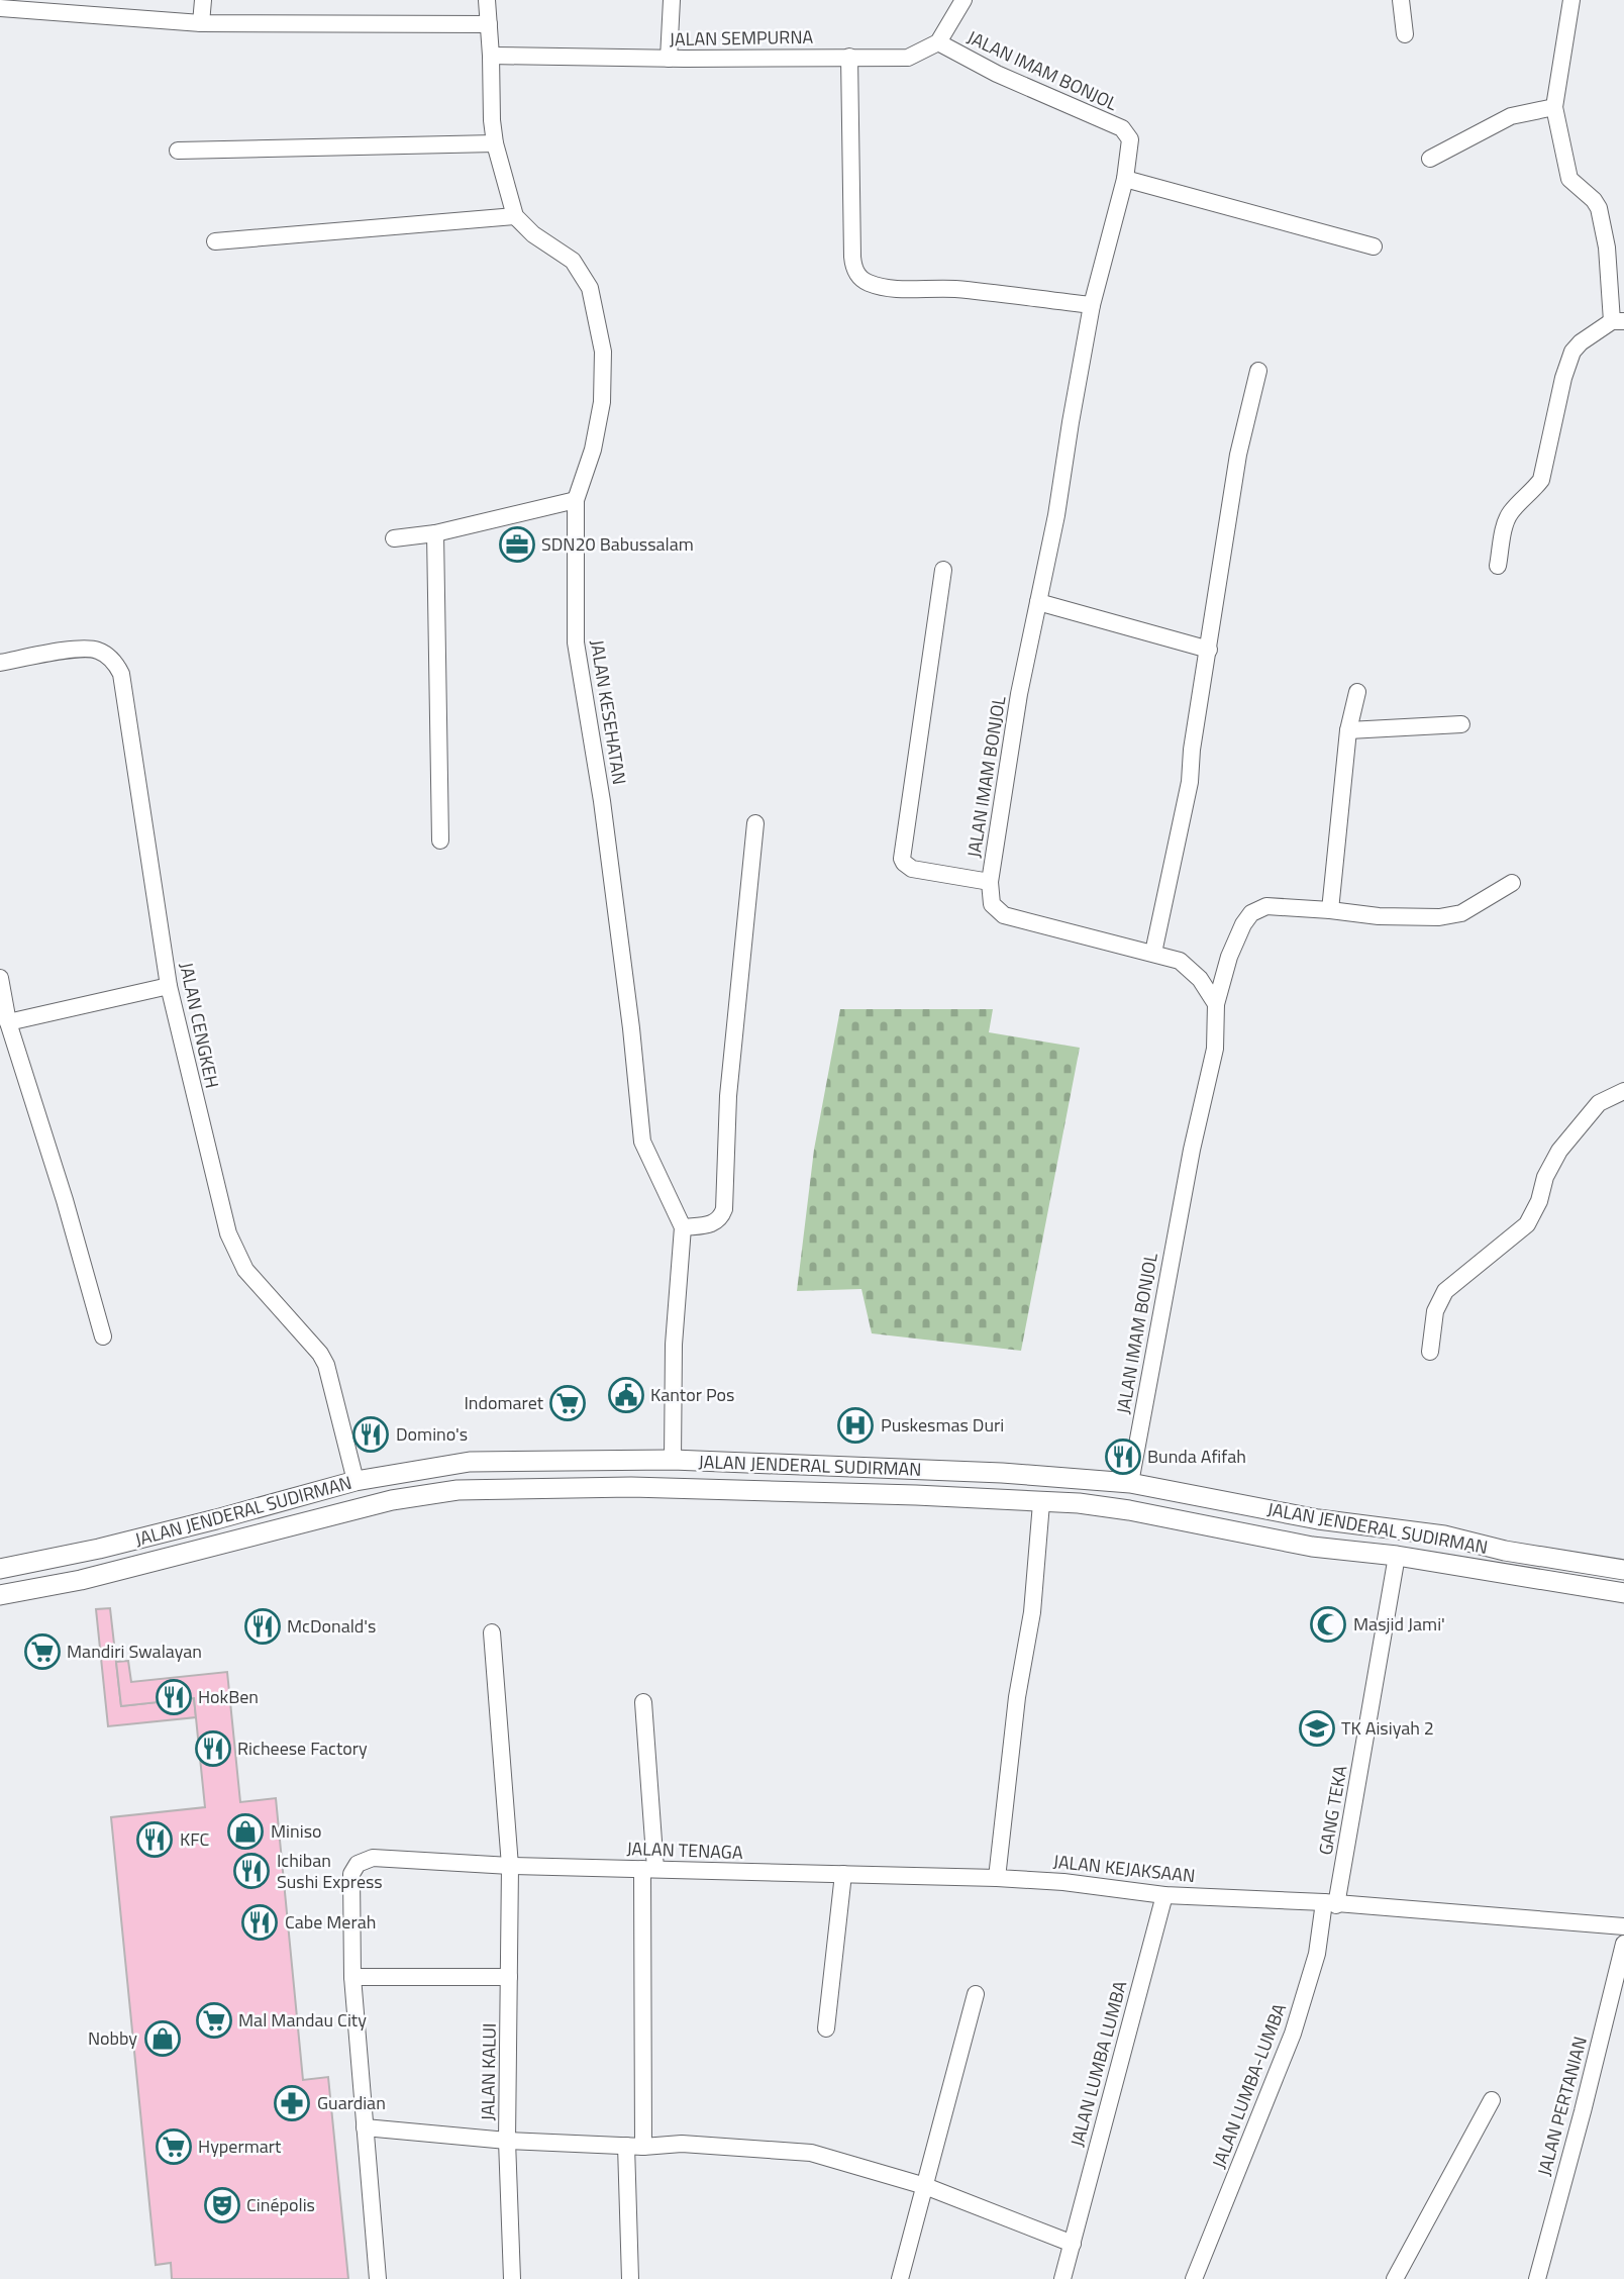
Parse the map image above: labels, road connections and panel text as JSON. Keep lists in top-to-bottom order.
{
  "streets": {
    "street": [
      "JALAN SEMPURNA",
      "JALAN IMAM BONJOL",
      "JALAN KESEHATAN",
      "JALAN CENGKEH",
      "JALAN JENDERAL SUDIRMAN",
      "GANG TEKA",
      "JALAN TENAGA",
      "JALAN KEJAKSAAN",
      "JALAN LUMBA LUMBA",
      "JALAN KALUI",
      "JALAN LUMBA-LUMBA",
      "JALAN PERTANIAN"
    ]
  },
  "crossings": [
    ["JALAN SEMPURNA", "JALAN IMAM BONJOL"],
    ["JALAN IMAM BONJOL", "JALAN JENDERAL SUDIRMAN"],
    ["JALAN KESEHATAN", "JALAN JENDERAL SUDIRMAN"],
    ["JALAN CENGKEH", "JALAN JENDERAL SUDIRMAN"],
    ["JALAN JENDERAL SUDIRMAN", "GANG TEKA"],
    ["GANG TEKA", "JALAN KEJAKSAAN"],
    ["GANG TEKA", "JALAN LUMBA-LUMBA"],
    ["JALAN TENAGA", "JALAN KEJAKSAAN"],
    ["JALAN TENAGA", "JALAN KALUI"],
    ["JALAN KEJAKSAAN", "JALAN LUMBA LUMBA"],
    ["JALAN KEJAKSAAN", "JALAN LUMBA-LUMBA"]
  ],
  "places": {
    "office": ["SDN20 Babussalam"],
    "public building": ["Kantor Pos"],
    "supermarket": [
      "Indomaret",
      "Mandiri Swalayan",
      "Mal Mandau City",
      "Hypermart"
    ],
    "hospital": ["Puskesmas Duri"],
    "restaurant": [
      "Domino's",
      "Bunda Afifah",
      "McDonald's",
      "HokBen",
      "Richeese Factory",
      "KFC",
      "Ichiban Sushi Express",
      "Cabe Merah"
    ],
    "mosque": ["Masjid Jami'"],
    "school or university": ["TK Aisiyah 2"],
    "shop": ["Miniso", "Nobby"],
    "pharmacy": ["Guardian"],
    "theatre": ["Cinépolis"]
  }
}
